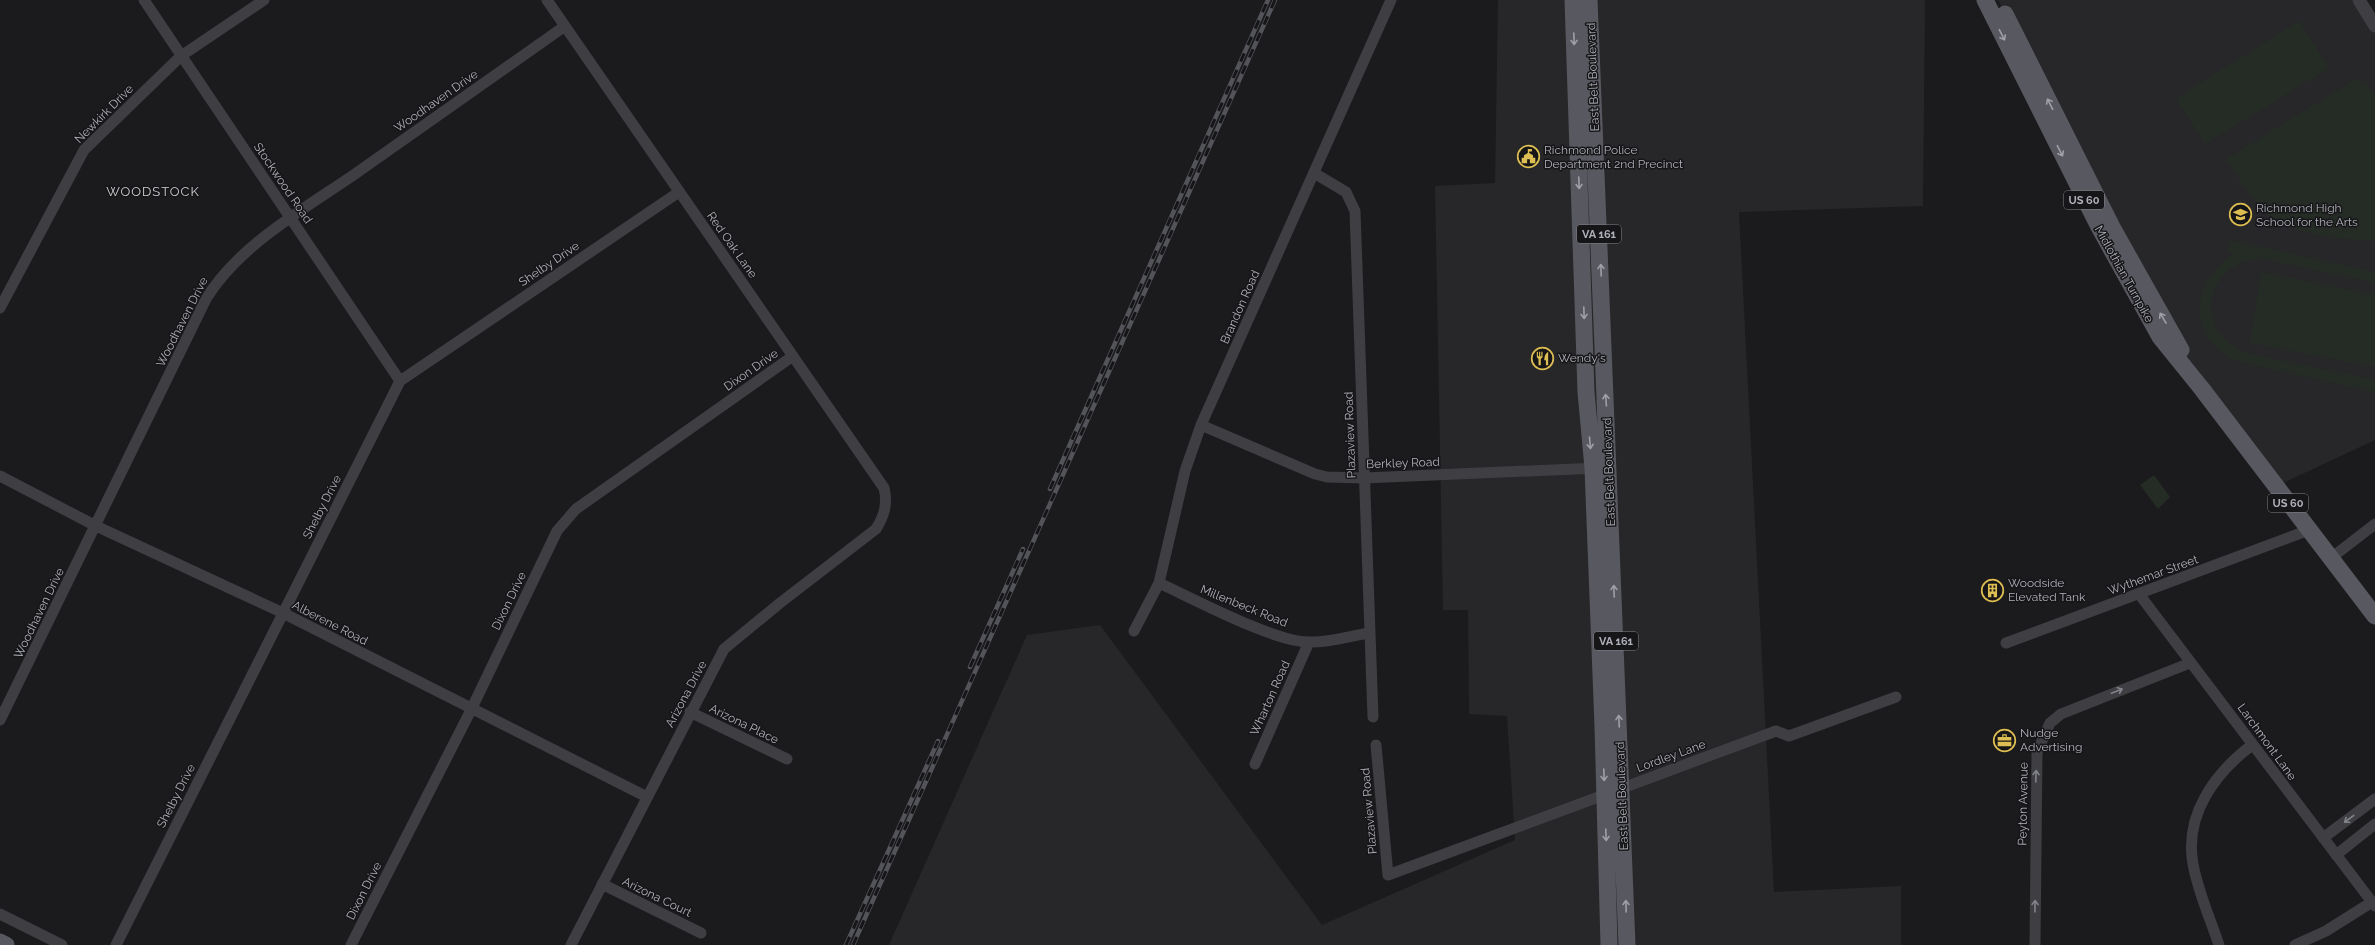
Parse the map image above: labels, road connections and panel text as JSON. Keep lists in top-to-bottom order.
{
  "streets": {
    "main road": [
      "East Belt Boulevard",
      "US 60",
      "VA 161",
      "Midlothian Turnpike"
    ],
    "street": [
      "Woodhaven Drive",
      "Newkirk Drive",
      "Stockwood Road",
      "Red Oak Lane",
      "Shelby Drive",
      "Brandon Road",
      "Dixon Drive",
      "Plazaview Road",
      "Berkley Road",
      "Wythemar Street",
      "Millenbeck Road",
      "Alberene Road",
      "Arizona Drive",
      "Wharton Road",
      "Arizona Place",
      "Larchmont Lane",
      "Lordley Lane",
      "Peyton Avenue",
      "Arizona Court"
    ]
  },
  "crossings": [
    ["East Belt Boulevard", "Berkley Road"],
    ["East Belt Boulevard", "Lordley Lane"],
    ["Woodhaven Drive", "Stockwood Road"],
    ["Woodhaven Drive", "Red Oak Lane"],
    ["Woodhaven Drive", "Alberene Road"],
    ["Newkirk Drive", "Stockwood Road"],
    ["Stockwood Road", "Shelby Drive"],
    ["Red Oak Lane", "Shelby Drive"],
    ["Red Oak Lane", "Dixon Drive"],
    ["Red Oak Lane", "Arizona Drive"],
    ["Shelby Drive", "Alberene Road"],
    ["Midlothian Turnpike", "Wythemar Street"],
    ["Brandon Road", "Plazaview Road"],
    ["Brandon Road", "Berkley Road"],
    ["Brandon Road", "Millenbeck Road"],
    ["Dixon Drive", "Alberene Road"],
    ["Plazaview Road", "Berkley Road"],
    ["Plazaview Road", "Millenbeck Road"],
    ["Plazaview Road", "Lordley Lane"],
    ["Wythemar Street", "Larchmont Lane"],
    ["Millenbeck Road", "Wharton Road"],
    ["Alberene Road", "Arizona Drive"],
    ["Arizona Drive", "Arizona Place"],
    ["Arizona Drive", "Arizona Court"],
    ["Larchmont Lane", "Peyton Avenue"]
  ],
  "one_way": ["Peyton Avenue"],
  "districts": ["WOODSTOCK"],
  "places": {
    "public building": ["Richmond Police Department 2nd Precinct"],
    "school or university": ["Richmond High School for the Arts"],
    "restaurant": ["Wendy's"],
    "building": ["Woodside Elevated Tank"],
    "office": ["Nudge Advertising"]
  }
}
